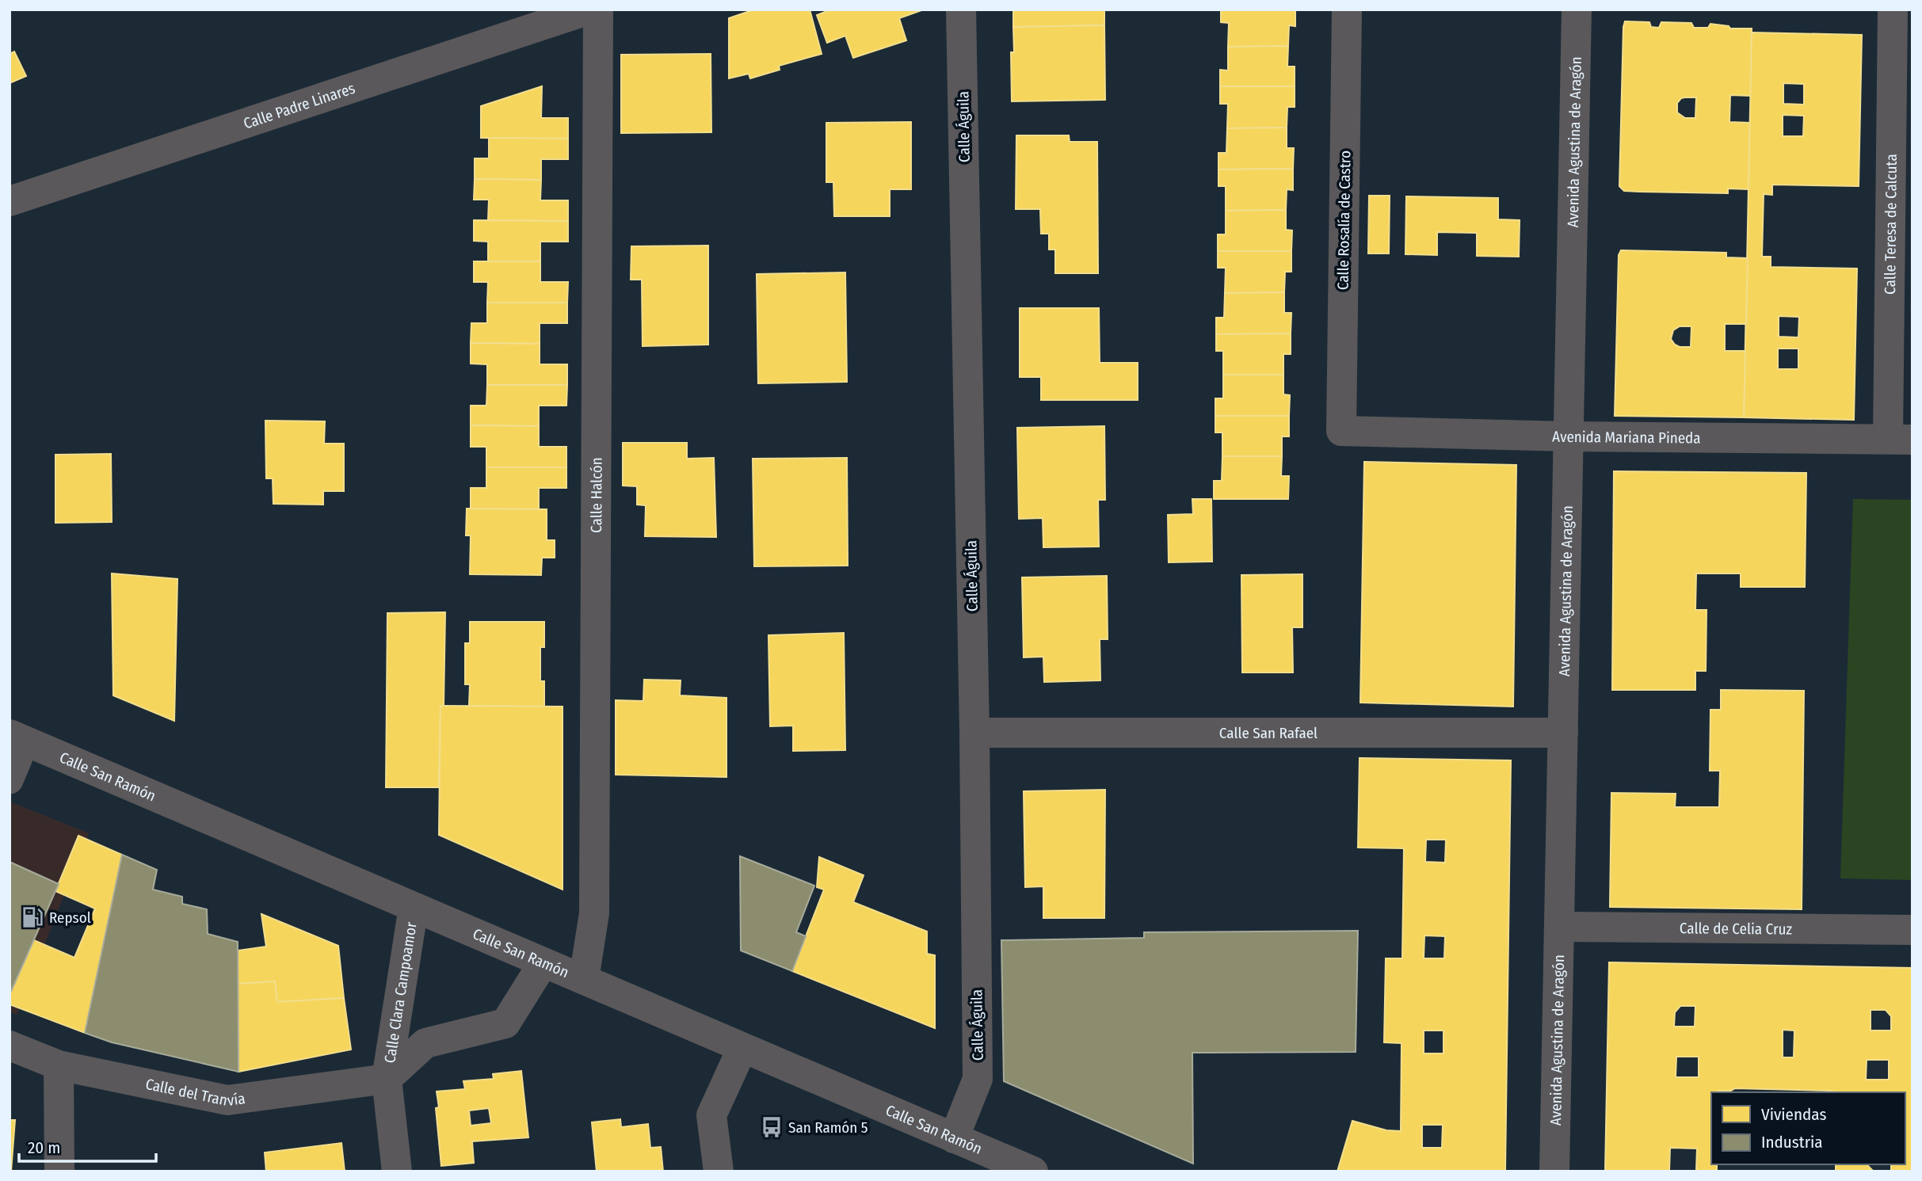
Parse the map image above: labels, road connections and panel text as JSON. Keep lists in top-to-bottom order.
{
  "streets": {
    "street": [
      "Calle Padre Linares",
      "Calle Águila",
      "Avenida Agustina de Aragón",
      "Calle Rosalía de Castro",
      "Calle Teresa de Calcuta",
      "Avenida Mariana Pineda",
      "Calle Halcón",
      "Calle San Rafael",
      "Calle San Ramón",
      "Calle de Celia Cruz",
      "Calle Clara Campoamor",
      "Calle del Tranvía"
    ]
  },
  "crossings": [
    ["Calle Águila", "Calle San Rafael"],
    ["Calle Águila", "Calle San Ramón"],
    ["Avenida Agustina de Aragón", "Avenida Mariana Pineda"],
    ["Avenida Agustina de Aragón", "Calle San Rafael"],
    ["Avenida Agustina de Aragón", "Calle de Celia Cruz"],
    ["Calle Rosalía de Castro", "Avenida Mariana Pineda"],
    ["Calle Teresa de Calcuta", "Avenida Mariana Pineda"],
    ["Calle Halcón", "Calle San Ramón"],
    ["Calle San Ramón", "Calle Clara Campoamor"],
    ["Calle Clara Campoamor", "Calle del Tranvía"]
  ],
  "places": {
    "fuel station": ["Repsol"],
    "bus stop": ["San Ramón 5"]
  },
  "legend": ["Viviendas", "Industria"],
  "scale_bar": "20 m"
}
